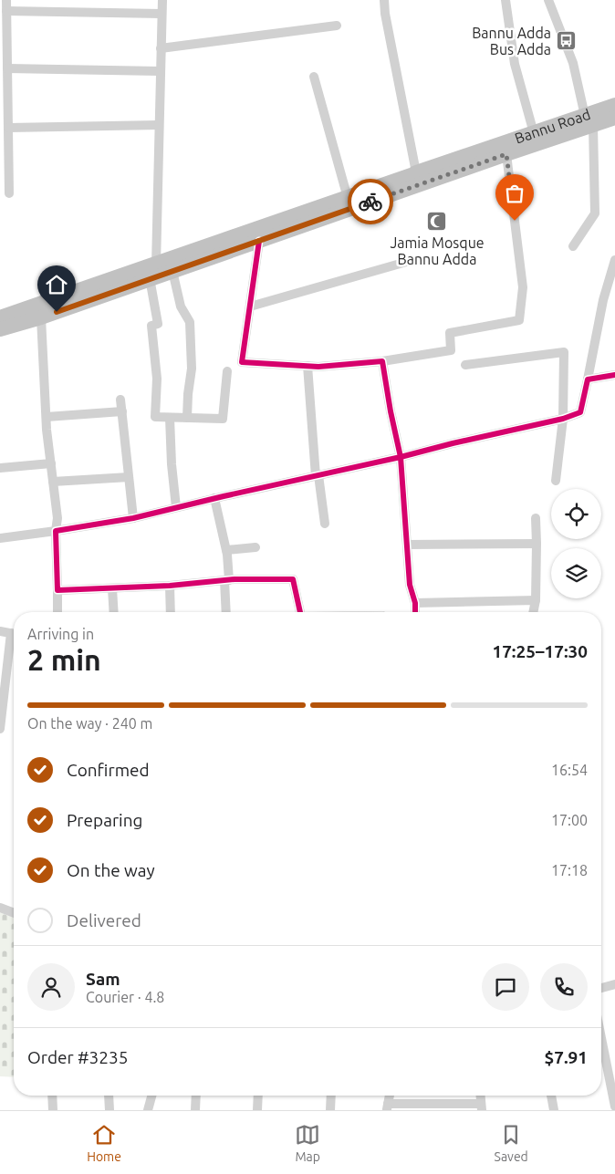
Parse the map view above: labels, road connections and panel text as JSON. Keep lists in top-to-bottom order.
{
  "streets": {
    "highway": ["Bannu Road"]
  },
  "places": {
    "bus stop": ["Bannu Adda Bus Adda"],
    "mosque": ["Jamia Mosque Bannu Adda"]
  },
  "page": {
    "heading": ["2 min", "Arriving in", "17:25–17:30"],
    "panel": [
      "Sam",
      "Courier · 4.8",
      "Order #3235",
      "$7.91"
    ],
    "bar": "On the way · 240 m",
    "list": [
      ["Confirmed", "16:54"],
      ["Preparing", "17:00"],
      ["On the way", "17:18"],
      "Delivered"
    ],
    "tabs": ["Home", "Map", "Saved"]
  }
}
